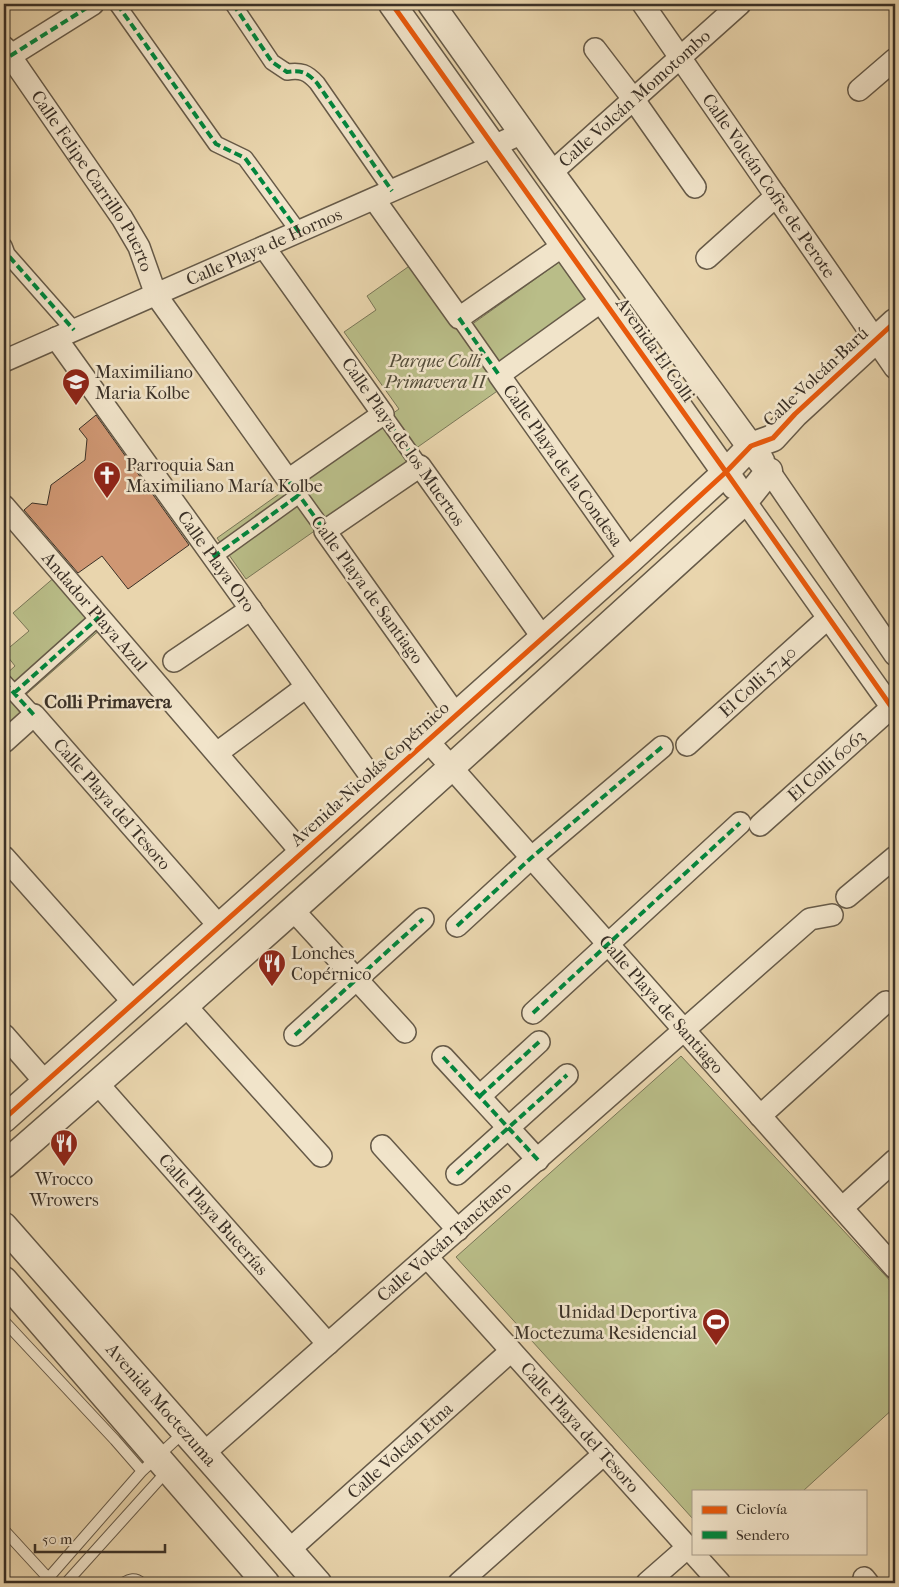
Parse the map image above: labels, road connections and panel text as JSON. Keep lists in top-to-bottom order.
{
  "streets": {
    "street": [
      "Calle Volcán Momotombo",
      "Calle Felipe Carrillo Puerto",
      "Calle Volcán Cofre de Perote",
      "Calle Playa de Hornos",
      "Avenida El Colli",
      "Calle Volcán Barú",
      "Calle Playa de los Muertos",
      "Calle Playa de la Condesa",
      "Calle Playa Oro",
      "Calle Playa de Santiago",
      "Andador Playa Azul",
      "El Colli 5740",
      "El Colli 6063",
      "Avenida Nicolás Copérnico",
      "Calle Playa del Tesoro",
      "Calle Playa Bucerías",
      "Calle Volcán Tancítaro",
      "Avenida Moctezuma",
      "Calle Volcán Etna"
    ]
  },
  "crossings": [
    ["Calle Volcán Momotombo", "Calle Volcán Cofre de Perote"],
    ["Calle Volcán Momotombo", "Avenida El Colli"],
    ["Calle Felipe Carrillo Puerto", "Calle Playa de Hornos"],
    ["Calle Felipe Carrillo Puerto", "Calle Playa de Santiago"],
    ["Calle Volcán Cofre de Perote", "Calle Volcán Barú"],
    ["Calle Playa de Hornos", "Avenida El Colli"],
    ["Calle Playa de Hornos", "Calle Playa de los Muertos"],
    ["Calle Playa de Hornos", "Calle Playa de la Condesa"],
    ["Calle Playa de Hornos", "Calle Playa Oro"],
    ["Calle Playa de Hornos", "Calle Playa de Santiago"],
    ["Avenida El Colli", "Calle Volcán Barú"],
    ["Avenida El Colli", "El Colli 5740"],
    ["Avenida El Colli", "El Colli 6063"],
    ["Avenida El Colli", "Avenida Nicolás Copérnico"],
    ["Calle Volcán Barú", "Avenida Nicolás Copérnico"],
    ["Calle Playa de los Muertos", "Avenida Nicolás Copérnico"],
    ["Calle Playa de la Condesa", "Avenida Nicolás Copérnico"],
    ["Calle Playa Oro", "Avenida Nicolás Copérnico"],
    ["Calle Playa de Santiago", "El Colli 6063"],
    ["Calle Playa de Santiago", "Avenida Nicolás Copérnico"],
    ["Calle Playa de Santiago", "Calle Volcán Tancítaro"],
    ["Andador Playa Azul", "Avenida Nicolás Copérnico"],
    ["Avenida Nicolás Copérnico", "Calle Playa del Tesoro"],
    ["Calle Playa del Tesoro", "Calle Volcán Tancítaro"],
    ["Calle Playa del Tesoro", "Calle Volcán Etna"],
    ["Calle Playa Bucerías", "Calle Volcán Tancítaro"],
    ["Calle Volcán Tancítaro", "Avenida Moctezuma"],
    ["Avenida Moctezuma", "Calle Volcán Etna"]
  ],
  "districts": ["Colli Primavera"],
  "parks": ["Parque Colli Primavera II"],
  "places": {
    "school or university": ["Maximiliano Maria Kolbe"],
    "church": ["Parroquia San Maximiliano María Kolbe"],
    "restaurant": ["Lonches Copérnico", "Wrocco Wrowers"],
    "sports": ["Unidad Deportiva Moctezuma Residencial"]
  },
  "legend": ["Ciclovía", "Sendero"],
  "scale_bar": "50 m"
}
